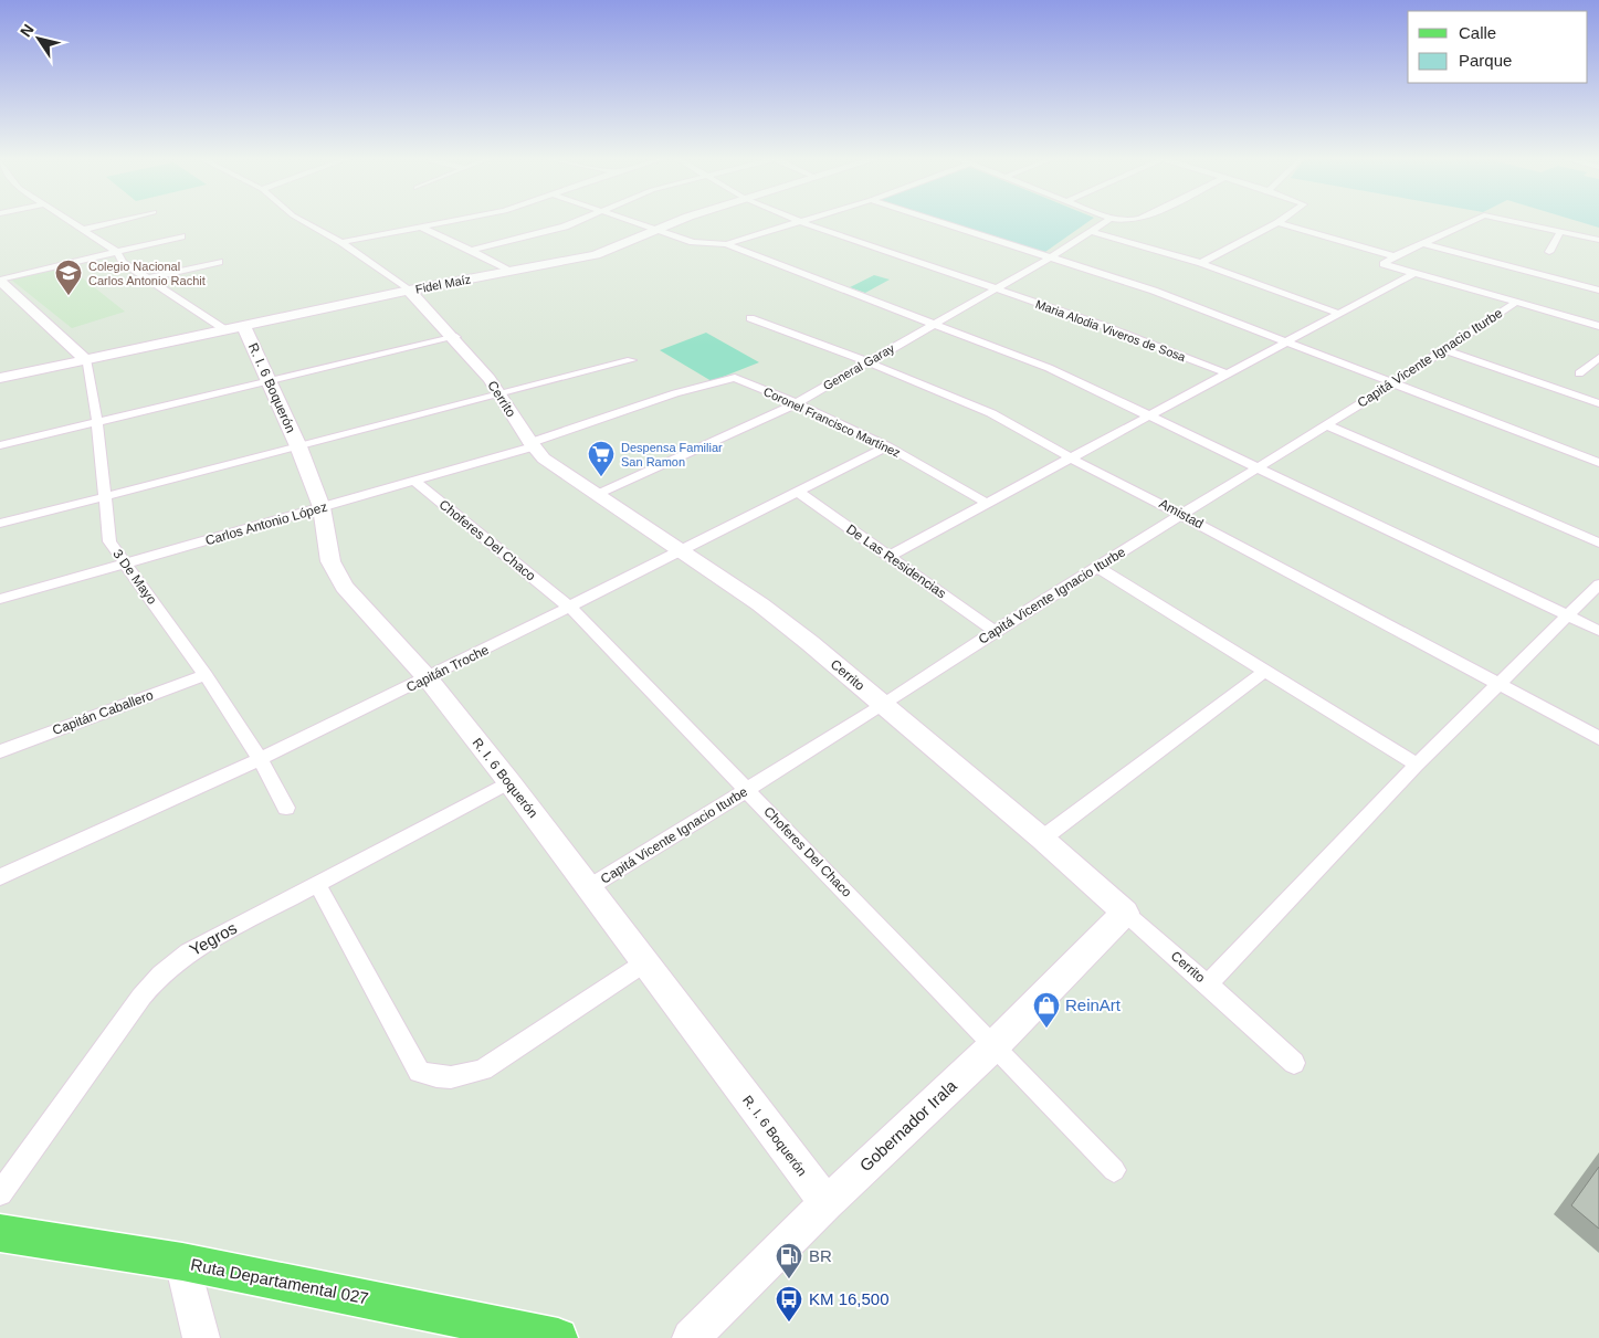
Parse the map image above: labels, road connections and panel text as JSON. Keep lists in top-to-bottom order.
{
  "streets": {
    "main road": ["Ruta Departamental 027"],
    "street": [
      "Fidel Maíz",
      "Maria Alodia Viveros de Sosa",
      "Capitá Vicente Ignacio Iturbe",
      "General Garay",
      "R. I. 6 Boquerón",
      "Cerrito",
      "Coronel Francisco Martínez",
      "Amistad",
      "Carlos Antonio López",
      "Choferes Del Chaco",
      "De Las Residencias",
      "3 De Mayo",
      "Capitán Troche",
      "Capitán Caballero",
      "Yegros",
      "Gobernador Irala"
    ]
  },
  "crossings": [
    ["Fidel Maíz", "R. I. 6 Boquerón"],
    ["Fidel Maíz", "Cerrito"],
    ["Fidel Maíz", "3 De Mayo"],
    ["Maria Alodia Viveros de Sosa", "General Garay"],
    ["Capitá Vicente Ignacio Iturbe", "R. I. 6 Boquerón"],
    ["Capitá Vicente Ignacio Iturbe", "Cerrito"],
    ["Capitá Vicente Ignacio Iturbe", "Amistad"],
    ["Capitá Vicente Ignacio Iturbe", "Choferes Del Chaco"],
    ["Capitá Vicente Ignacio Iturbe", "De Las Residencias"],
    ["General Garay", "Cerrito"],
    ["General Garay", "Coronel Francisco Martínez"],
    ["General Garay", "Amistad"],
    ["R. I. 6 Boquerón", "Carlos Antonio López"],
    ["R. I. 6 Boquerón", "Capitán Troche"],
    ["R. I. 6 Boquerón", "Yegros"],
    ["R. I. 6 Boquerón", "Gobernador Irala"],
    ["Cerrito", "Carlos Antonio López"],
    ["Cerrito", "Capitán Troche"],
    ["Cerrito", "Gobernador Irala"],
    ["Coronel Francisco Martínez", "Carlos Antonio López"],
    ["Coronel Francisco Martínez", "Capitán Troche"],
    ["Carlos Antonio López", "Choferes Del Chaco"],
    ["Carlos Antonio López", "3 De Mayo"],
    ["Choferes Del Chaco", "Capitán Troche"],
    ["Choferes Del Chaco", "Gobernador Irala"],
    ["De Las Residencias", "Capitán Troche"],
    ["3 De Mayo", "Capitán Troche"],
    ["3 De Mayo", "Capitán Caballero"]
  ],
  "places": {
    "school or university": ["Colegio Nacional Carlos Antonio Rachit"],
    "supermarket": ["Despensa Familiar San Ramon"],
    "shop": ["ReinArt"],
    "fuel station": ["BR"],
    "bus stop": ["KM 16,500"]
  },
  "legend": ["Calle", "Parque"],
  "north": "top left"
}
